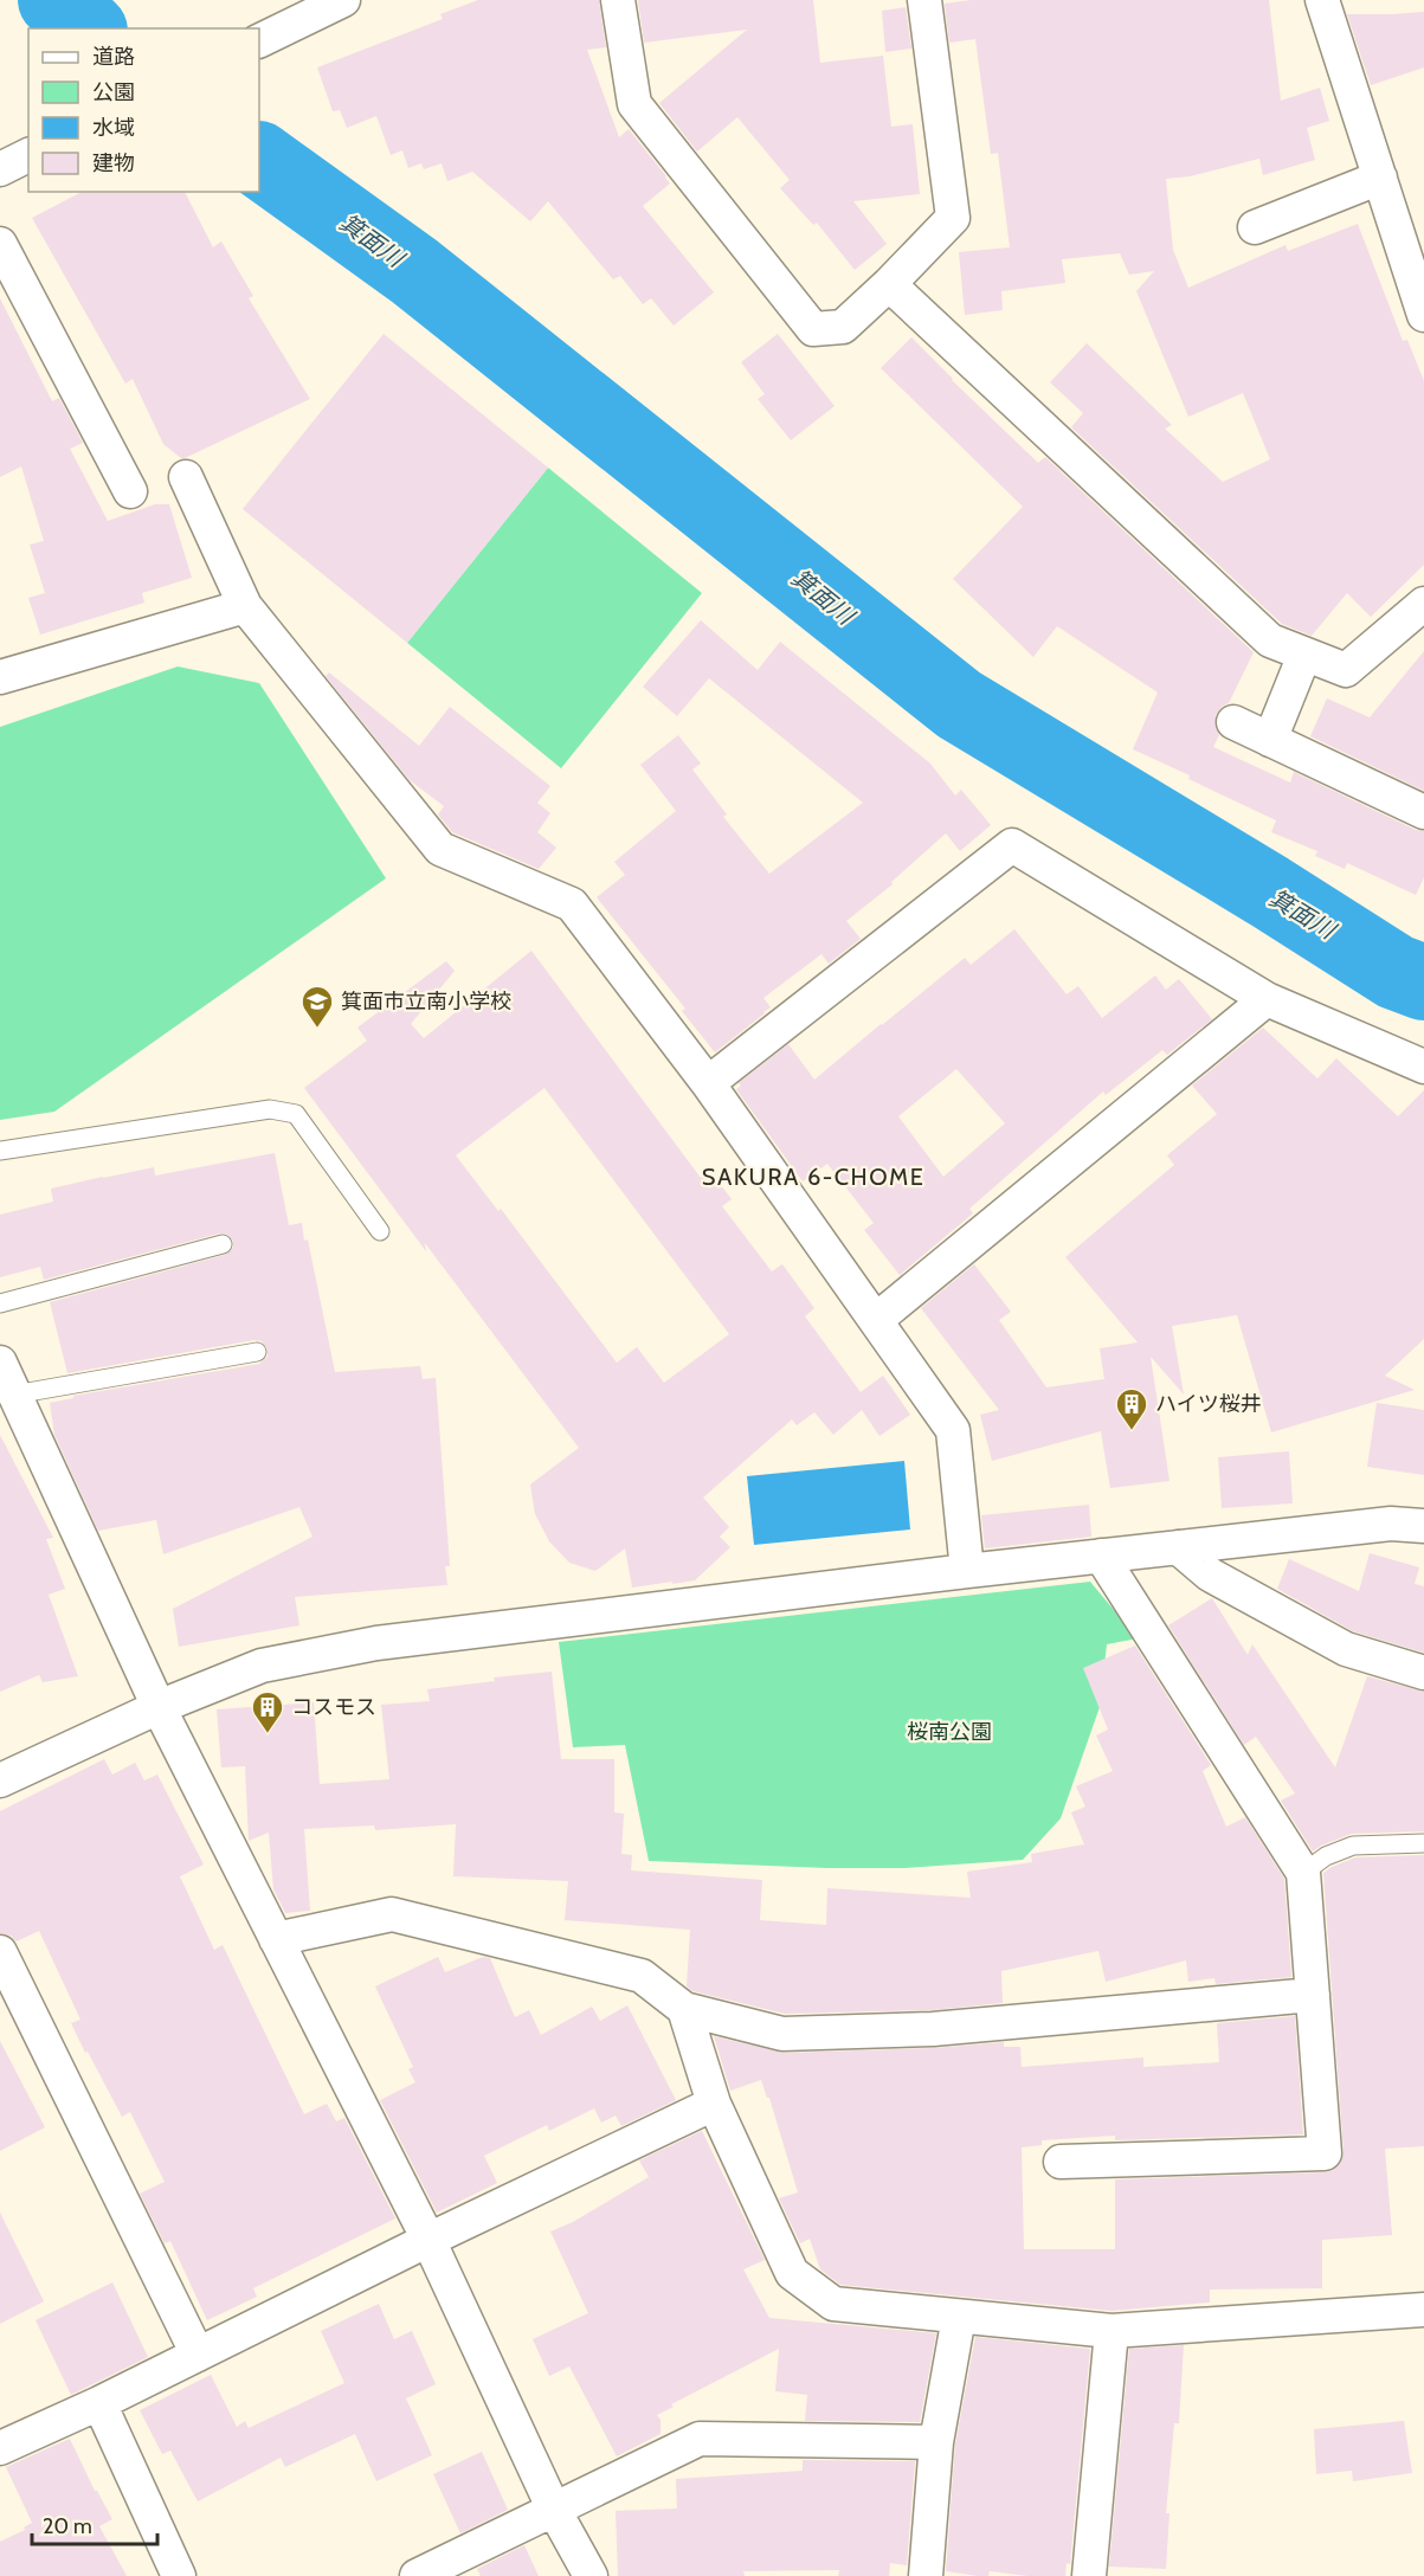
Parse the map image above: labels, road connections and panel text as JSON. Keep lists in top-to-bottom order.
{
  "districts": ["SAKURA 6-CHOME"],
  "water": ["箕面川"],
  "parks": ["桜南公園"],
  "places": {
    "school or university": ["箕面市立南小学校"],
    "building": ["ハイツ桜井", "コスモス"]
  },
  "legend": [
    "道路",
    "公園",
    "水域",
    "建物"
  ],
  "scale_bar": "20 m"
}
